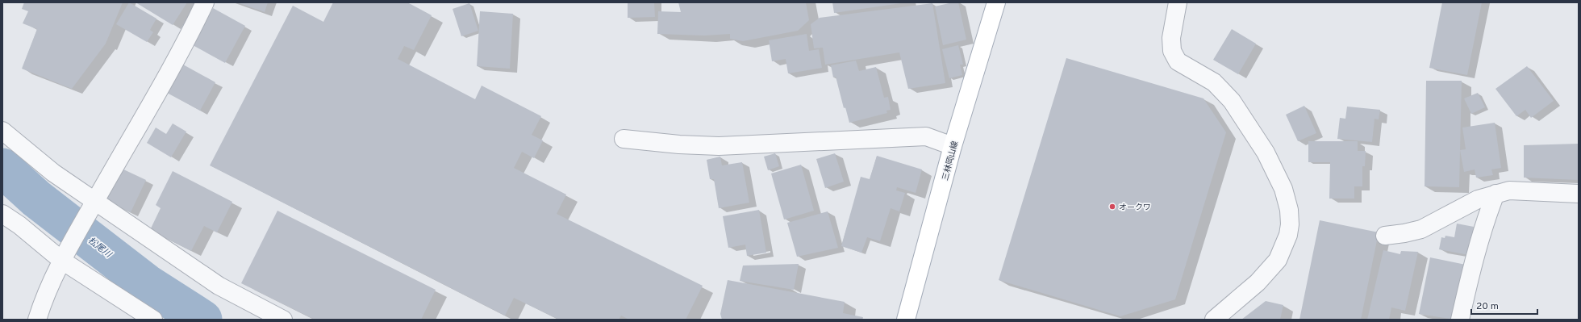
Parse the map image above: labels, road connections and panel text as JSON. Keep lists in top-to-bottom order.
{
  "streets": {
    "main road": ["三林岡山線"]
  },
  "water": ["松尾川"],
  "places": ["オークワ"],
  "scale_bar": "20 m"
}
